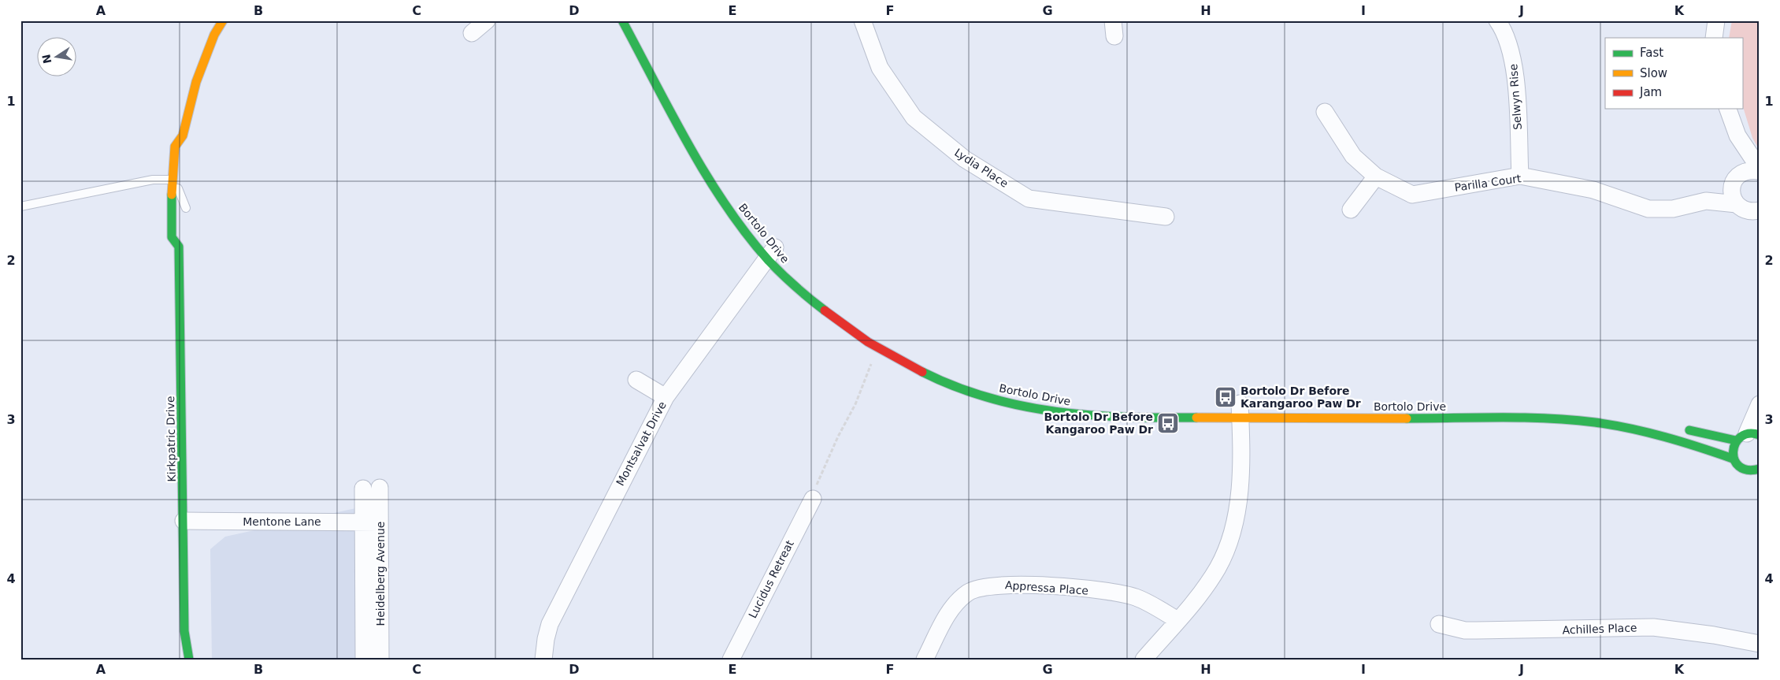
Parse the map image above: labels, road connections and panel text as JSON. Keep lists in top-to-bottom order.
{
  "streets": {
    "street": [
      "Selwyn Rise",
      "Lydia Place",
      "Parilla Court",
      "Bortolo Drive",
      "Kirkpatric Drive",
      "Montsalvat Drive",
      "Mentone Lane",
      "Heidelberg Avenue",
      "Lucidus Retreat",
      "Appressa Place",
      "Achilles Place"
    ]
  },
  "crossings": [
    ["Selwyn Rise", "Parilla Court"],
    ["Bortolo Drive", "Montsalvat Drive"],
    ["Kirkpatric Drive", "Mentone Lane"],
    ["Mentone Lane", "Heidelberg Avenue"]
  ],
  "places": {
    "bus stop": ["Bortolo Dr Before Karangaroo Paw Dr", "Bortolo Dr Before Kangaroo Paw Dr"]
  },
  "legend": ["Fast", "Slow", "Jam"],
  "north": "left",
  "grid": {
    "columns": [
      "A",
      "B",
      "C",
      "D",
      "E",
      "F",
      "G",
      "H",
      "I",
      "J",
      "K"
    ],
    "rows": [
      "1",
      "2",
      "3",
      "4"
    ]
  }
}
